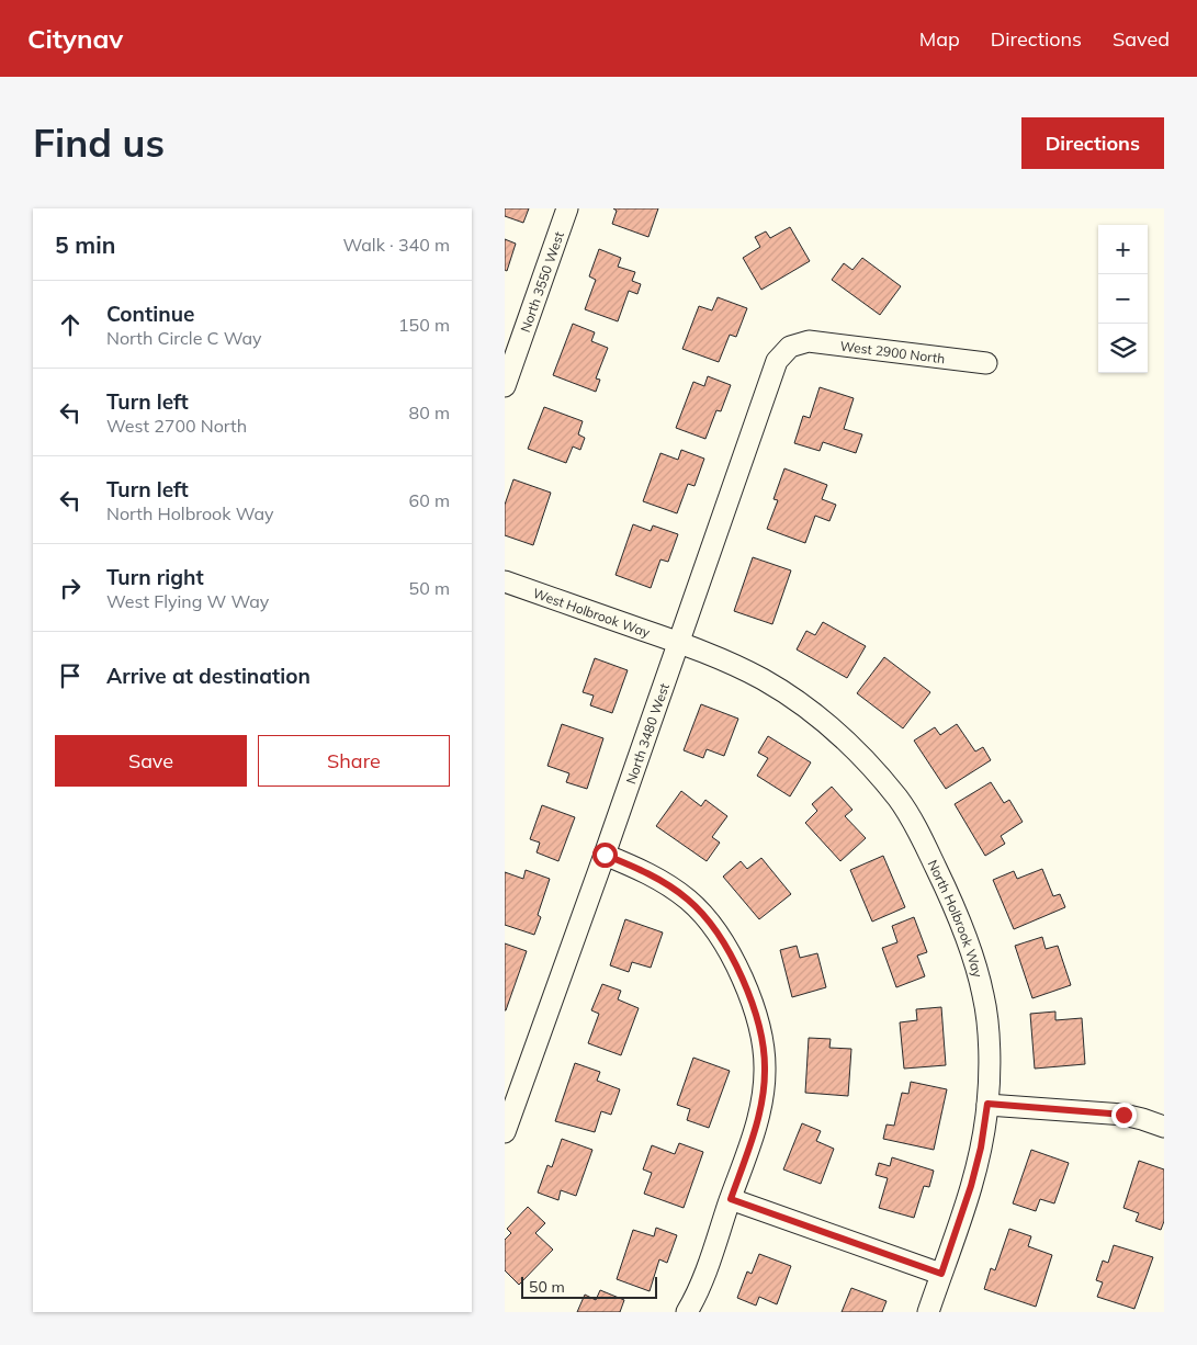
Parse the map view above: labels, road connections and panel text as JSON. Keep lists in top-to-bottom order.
{
  "streets": {
    "street": [
      "North 3550 West",
      "West 2900 North",
      "West Holbrook Way",
      "North 3480 West",
      "North Holbrook Way"
    ]
  },
  "crossings": [
    ["West 2900 North", "North 3480 West"],
    ["West Holbrook Way", "North 3480 West"],
    ["West Holbrook Way", "North Holbrook Way"],
    ["North 3480 West", "North Holbrook Way"]
  ],
  "scale_bar": "50 m",
  "page": {
    "header": "Citynav",
    "nav": ["Map", "Directions", "Saved"],
    "buttons": [
      "Directions",
      ["Save", "Share"]
    ],
    "title": "Find us",
    "heading": ["5 min", "Walk · 340 m"],
    "map_buttons": ["+", "−"],
    "list": [
      ["Continue", "North Circle C Way", "150 m"],
      ["Turn left", "West 2700 North", "80 m"],
      ["Turn left", "North Holbrook Way", "60 m"],
      ["Turn right", "West Flying W Way", "50 m"],
      "Arrive at destination"
    ],
    "scale": "50 m"
  }
}
